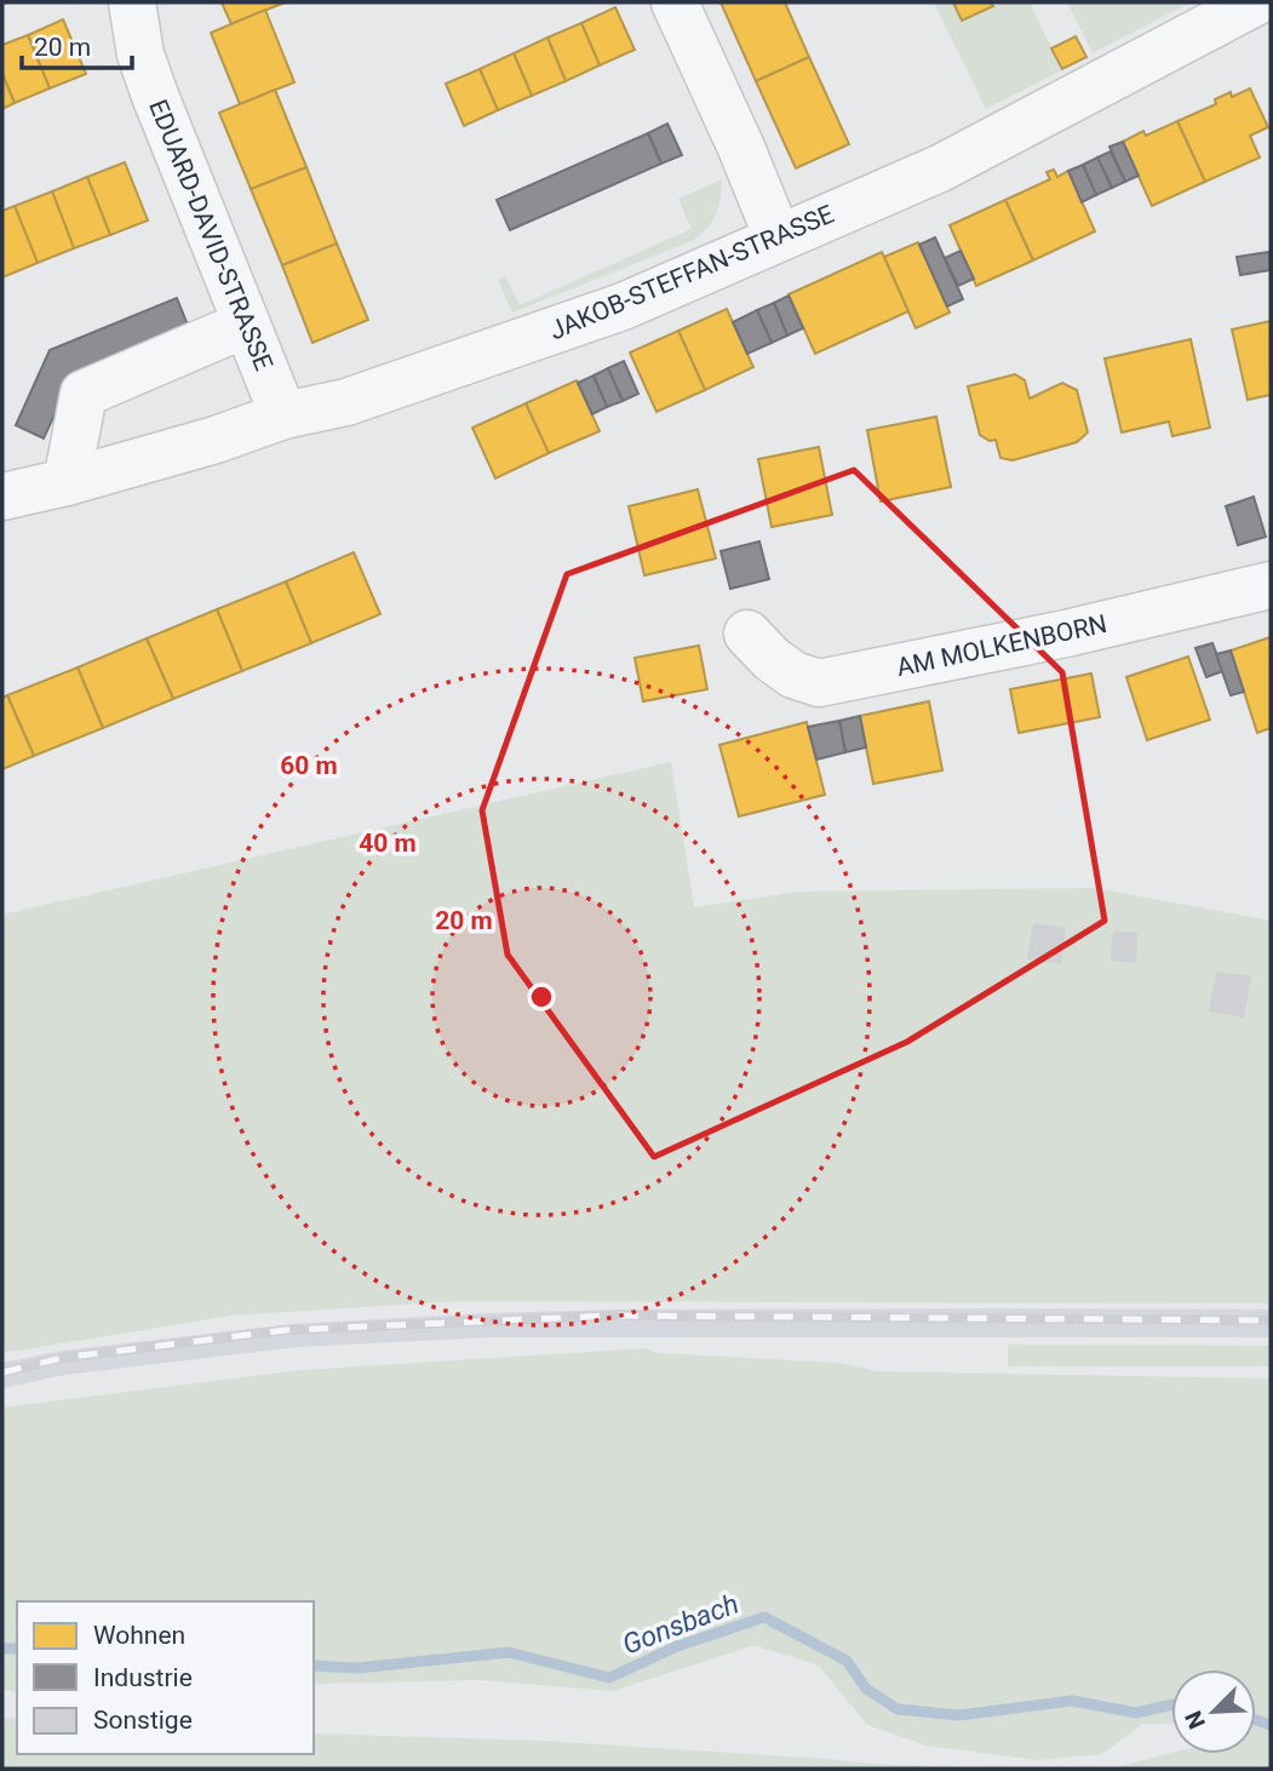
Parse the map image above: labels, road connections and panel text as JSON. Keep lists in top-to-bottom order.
{
  "streets": {
    "street": ["EDUARD-DAVID-STRASSE", "JAKOB-STEFFAN-STRASSE", "AM MOLKENBORN"]
  },
  "crossings": [
    ["EDUARD-DAVID-STRASSE", "JAKOB-STEFFAN-STRASSE"]
  ],
  "water": ["Gonsbach"],
  "legend": ["Wohnen", "Industrie", "Sonstige"],
  "scale_bar": "20 m",
  "north": "bottom left",
  "rings": ["60 m", "40 m", "20 m"]
}
